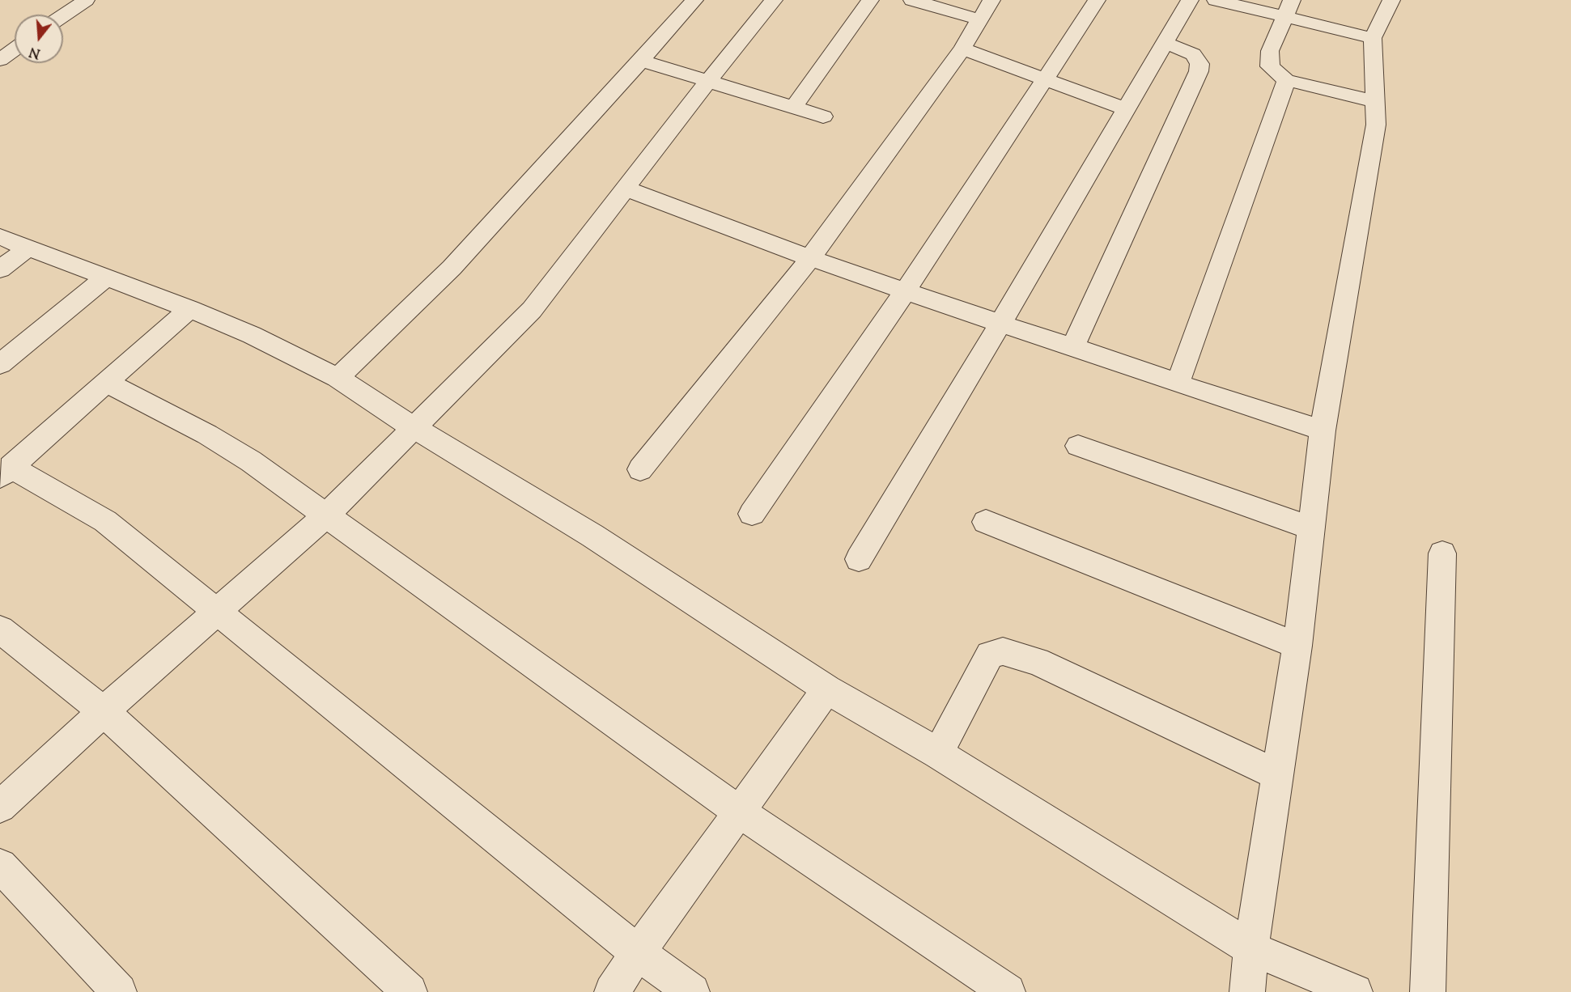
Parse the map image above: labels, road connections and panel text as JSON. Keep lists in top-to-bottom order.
{
  "north": "bottom"
}
